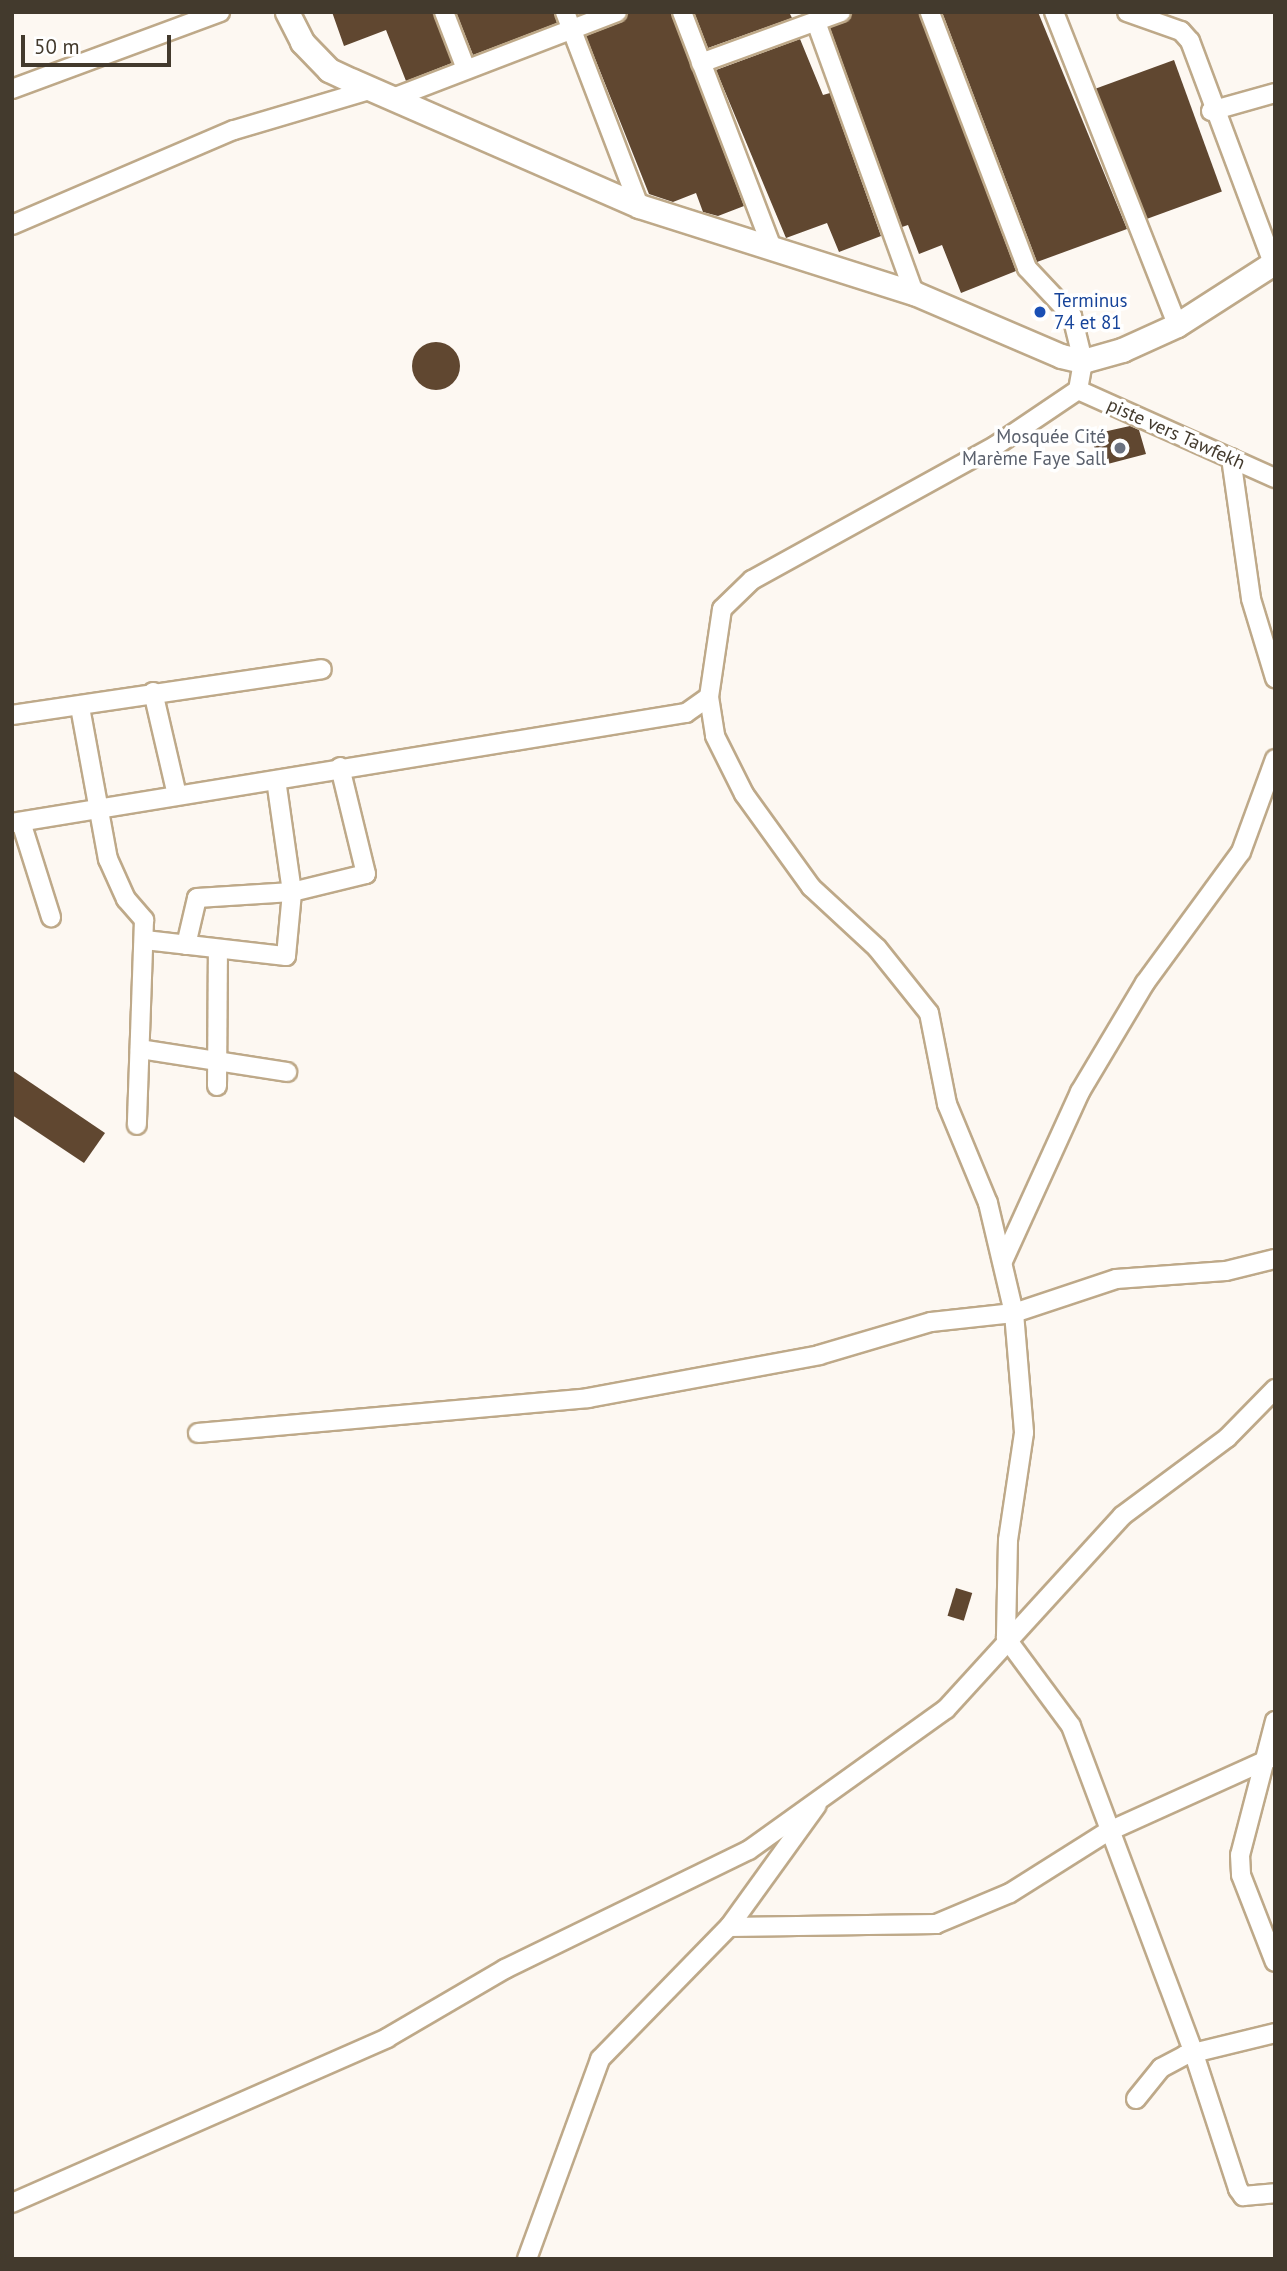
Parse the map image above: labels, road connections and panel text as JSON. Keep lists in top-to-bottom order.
{
  "streets": {
    "street": ["piste vers Tawfekh"]
  },
  "places": ["Terminus 74 et 81", "Mosquée Cité Marème Faye Sall"],
  "scale_bar": "50 m"
}
